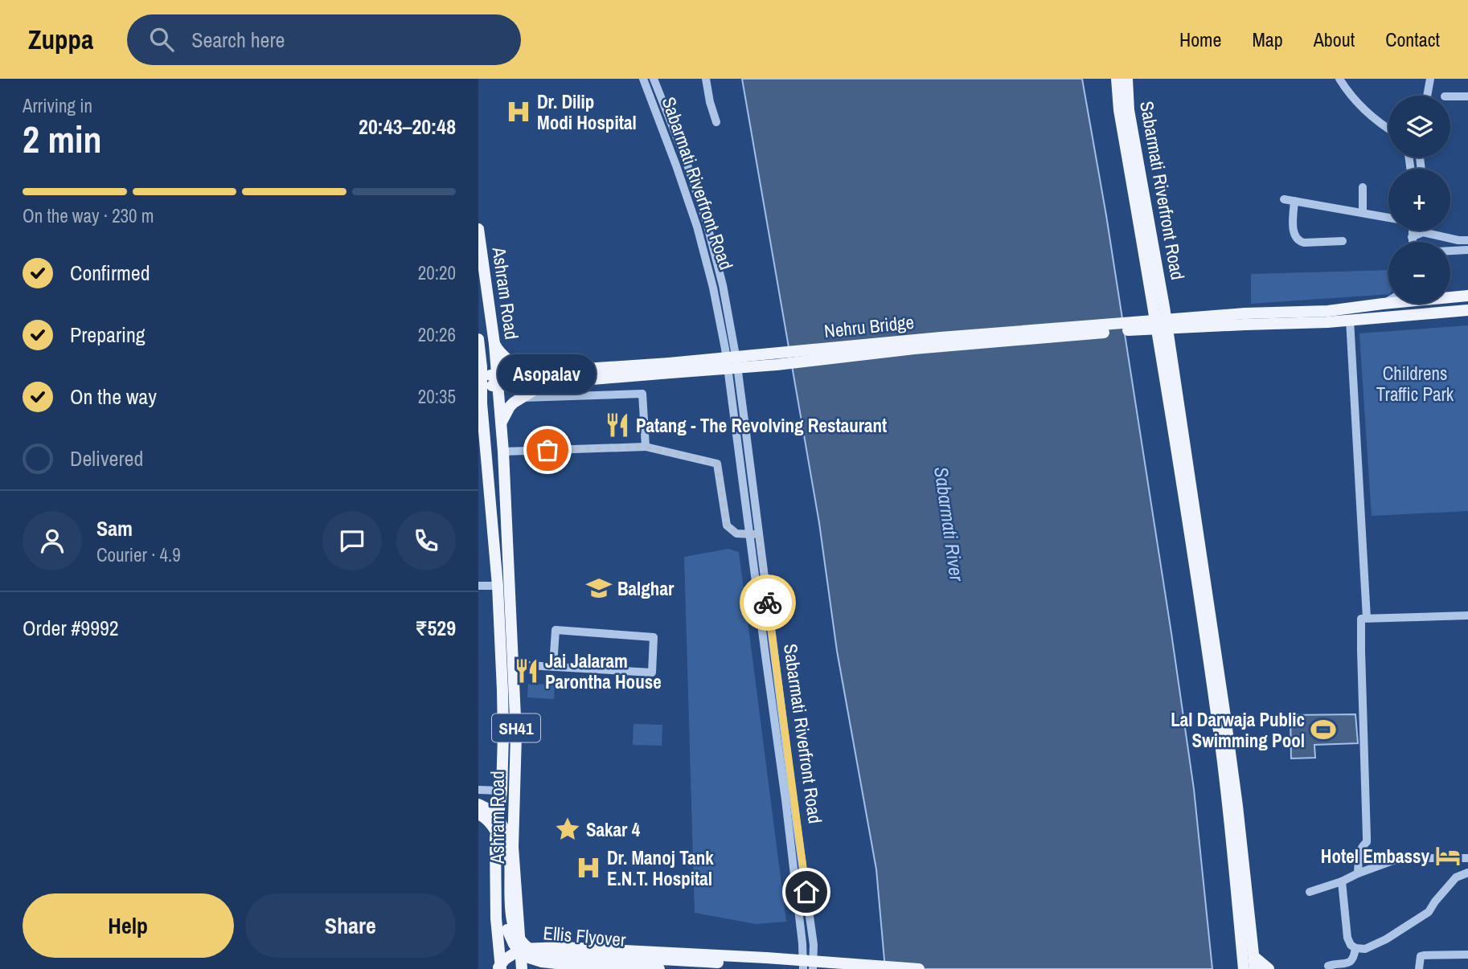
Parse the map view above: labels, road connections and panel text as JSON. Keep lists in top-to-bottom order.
{
  "streets": {
    "main road": [
      "Sabarmati Riverfront Road",
      "Ashram Road",
      "Nehru Bridge",
      "SH41",
      "Ellis Flyover"
    ]
  },
  "crossings": [
    ["Ashram Road", "Nehru Bridge"]
  ],
  "water": ["Sabarmati River"],
  "parks": ["Childrens Traffic Park"],
  "places": {
    "hospital": ["Dr. Dilip Modi Hospital", "Dr. Manoj Tank E.N.T. Hospital"],
    "restaurant": ["Patang - The Revolving Restaurant", "Jai Jalaram Parontha House"],
    "other": ["Asopalav"],
    "school or university": ["Balghar"],
    "sports": ["Lal Darwaja Public Swimming Pool"],
    "place": ["Sakar 4"],
    "hotel": ["Hotel Embassy"]
  },
  "page": {
    "header": "Zuppa",
    "search": "Search here",
    "nav": [
      "Home",
      "Map",
      "About",
      "Contact"
    ],
    "heading": ["2 min", "Arriving in", "20:43–20:48"],
    "panel": [
      "Sam",
      "Courier · 4.9",
      "Order #9992",
      "₹529"
    ],
    "map_buttons": ["+", "−"],
    "bar": "On the way · 230 m",
    "list": [
      ["Confirmed", "20:20"],
      ["Preparing", "20:26"],
      ["On the way", "20:35"],
      "Delivered"
    ],
    "bubble": "Asopalav",
    "buttons": ["Help", "Share"]
  }
}
